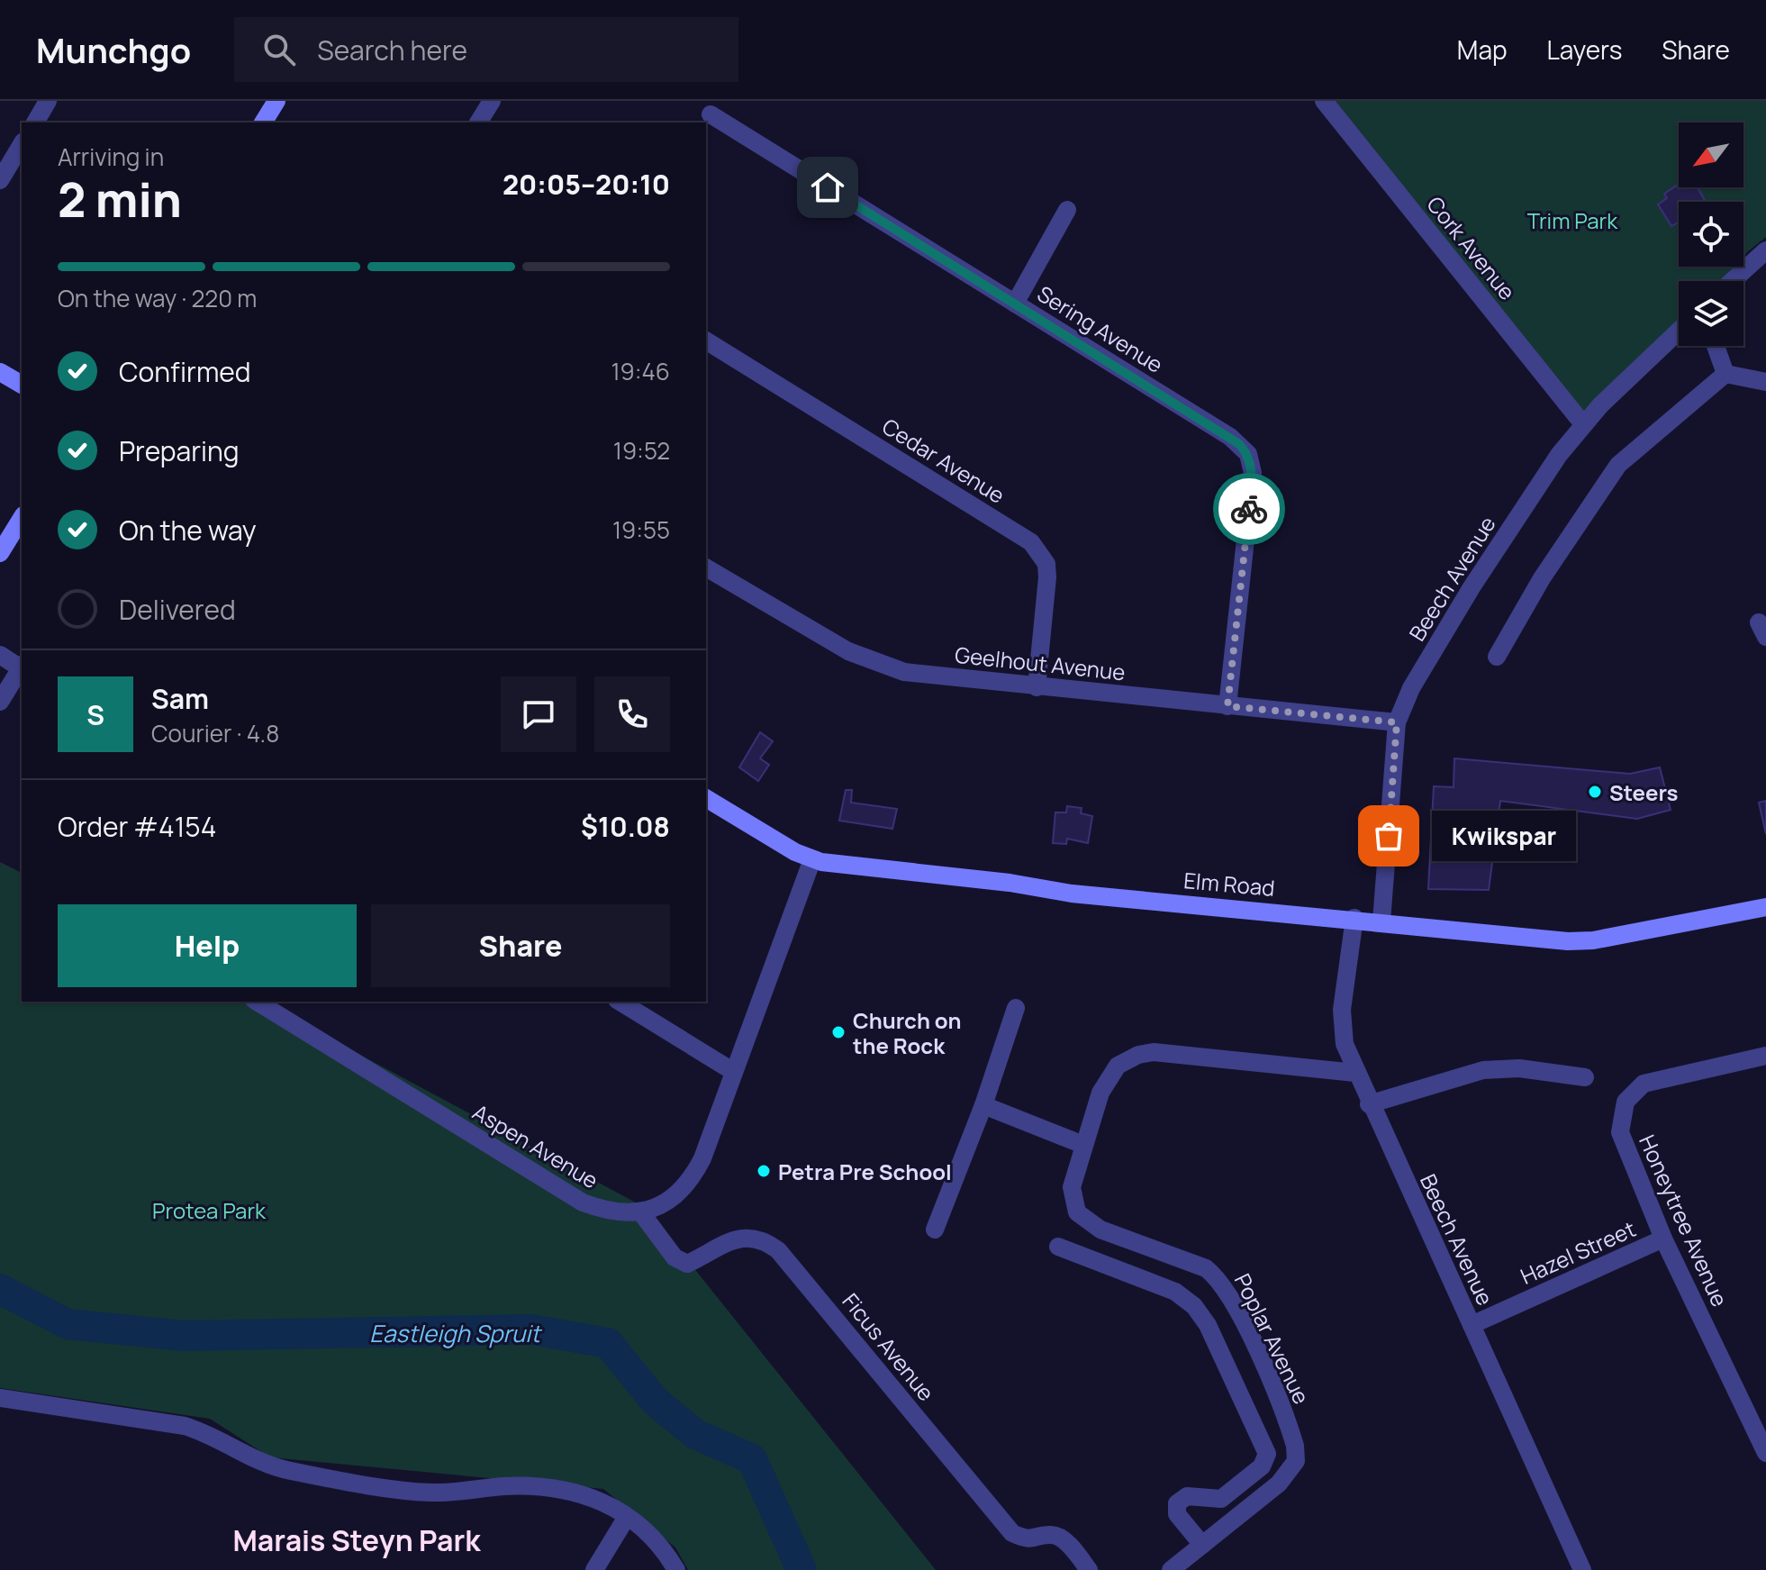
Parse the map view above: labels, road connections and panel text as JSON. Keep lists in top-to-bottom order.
{
  "streets": {
    "street": [
      "Cork Avenue",
      "Sering Avenue",
      "Cedar Avenue",
      "Beech Avenue",
      "Geelhout Avenue",
      "Elm Road",
      "Aspen Avenue",
      "Honeytree Avenue",
      "Hazel Street",
      "Poplar Avenue",
      "Ficus Avenue"
    ]
  },
  "crossings": [
    ["Cork Avenue", "Beech Avenue"],
    ["Sering Avenue", "Geelhout Avenue"],
    ["Cedar Avenue", "Geelhout Avenue"],
    ["Beech Avenue", "Geelhout Avenue"],
    ["Beech Avenue", "Elm Road"],
    ["Beech Avenue", "Hazel Street"],
    ["Beech Avenue", "Poplar Avenue"],
    ["Elm Road", "Aspen Avenue"],
    ["Aspen Avenue", "Ficus Avenue"],
    ["Honeytree Avenue", "Hazel Street"]
  ],
  "districts": ["Marais Steyn Park"],
  "water": ["Eastleigh Spruit"],
  "parks": ["Trim Park", "Protea Park"],
  "places": [
    "Steers",
    "Kwikspar",
    "Church on the Rock",
    "Petra Pre School"
  ],
  "north": "bottom left",
  "page": {
    "header": "Munchgo",
    "search": "Search here",
    "nav": ["Map", "Layers", "Share"],
    "heading": ["2 min", "Arriving in", "20:05–20:10"],
    "panel": [
      "Sam",
      "Courier · 4.8",
      "Order #4154",
      "$10.08"
    ],
    "bar": "On the way · 220 m",
    "list": [
      ["Confirmed", "19:46"],
      ["Preparing", "19:52"],
      ["On the way", "19:55"],
      "Delivered"
    ],
    "round": "S",
    "bubble": "Kwikspar",
    "buttons": ["Help", "Share"]
  }
}
